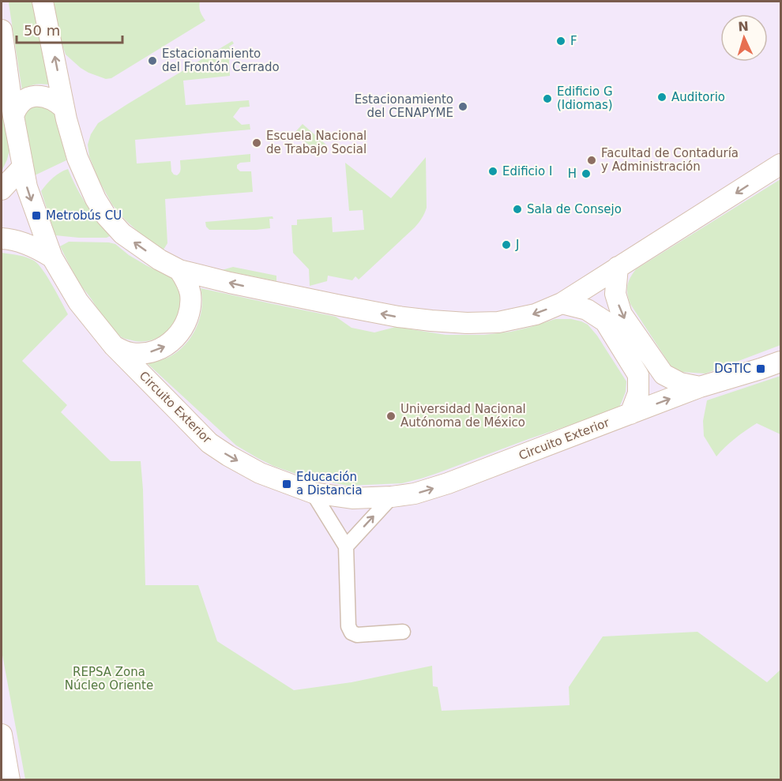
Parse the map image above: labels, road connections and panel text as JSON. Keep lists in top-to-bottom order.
{
  "streets": {
    "street": ["Circuito Exterior"]
  },
  "parks": ["REPSA Zona Núcleo Oriente"],
  "places": {
    "other": [
      "F",
      "Estacionamiento del Frontón Cerrado",
      "Auditorio",
      "Edificio G (Idiomas)",
      "Estacionamiento del CENAPYME",
      "Escuela Nacional de Trabajo Social",
      "Facultad de Contaduría y Administración",
      "Edificio I",
      "H",
      "Sala de Consejo",
      "J",
      "Universidad Nacional Autónoma de México"
    ],
    "transit": ["Metrobús CU", "DGTIC", "Educación a Distancia"]
  },
  "scale_bar": "50 m",
  "north": "top"
}
